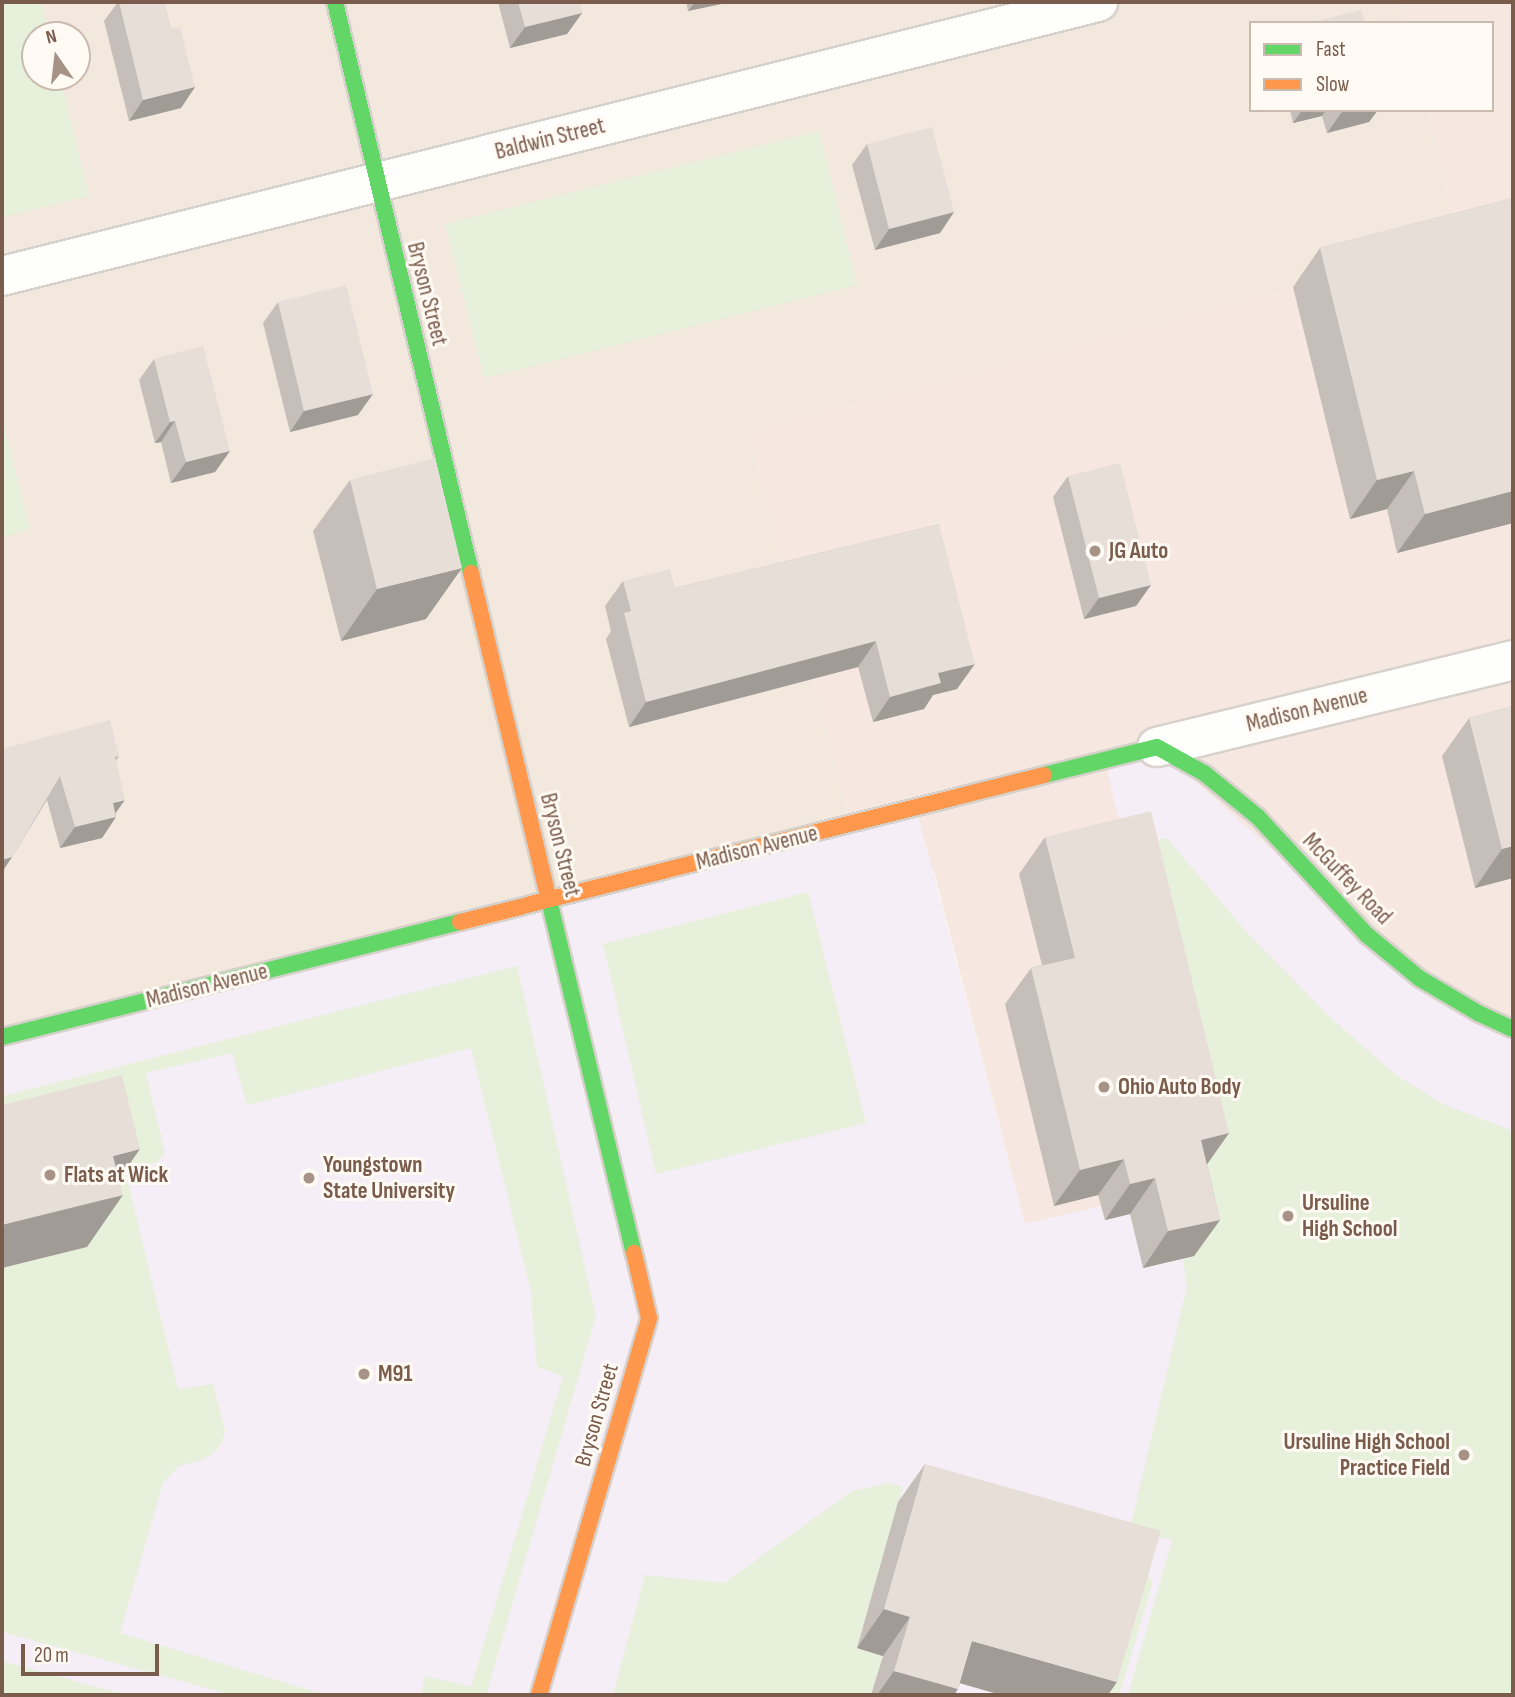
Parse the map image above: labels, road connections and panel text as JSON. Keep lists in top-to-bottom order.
{
  "streets": {
    "street": [
      "Baldwin Street",
      "Bryson Street",
      "Madison Avenue",
      "McGuffey Road"
    ]
  },
  "crossings": [
    ["Baldwin Street", "Bryson Street"],
    ["Bryson Street", "Madison Avenue"],
    ["Madison Avenue", "McGuffey Road"]
  ],
  "places": [
    "JG Auto",
    "Ohio Auto Body",
    "Flats at Wick",
    "Youngstown State University",
    "Ursuline High School",
    "M91",
    "Ursuline High School Practice Field"
  ],
  "legend": ["Fast", "Slow"],
  "scale_bar": "20 m",
  "north": "top"
}
